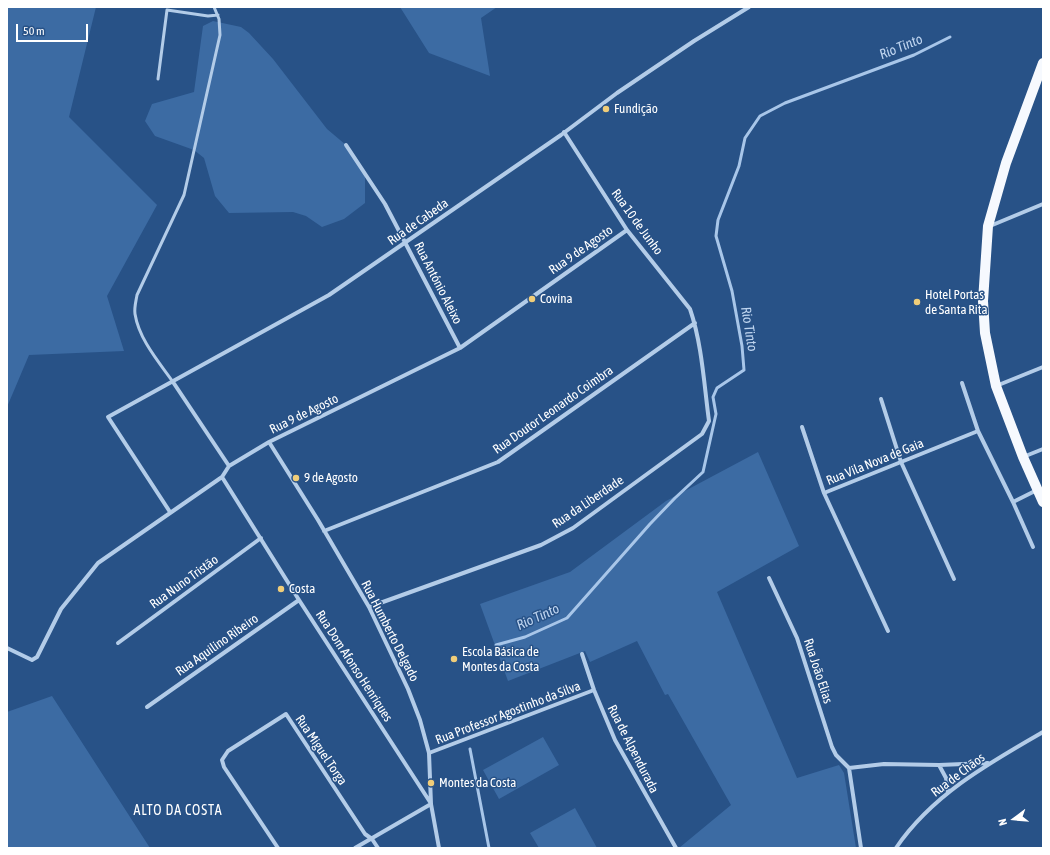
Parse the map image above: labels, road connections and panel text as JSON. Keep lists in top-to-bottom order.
{
  "streets": {
    "street": [
      "Rua de Cabeda",
      "Rua 10 de Junho",
      "Rua 9 de Agosto",
      "Rua António Aleixo",
      "Rua Doutor Leonardo Coimbra",
      "Rua Vila Nova de Gaia",
      "Rua da Liberdade",
      "Rua Nuno Tristão",
      "Rua Humberto Delgado",
      "Rua Aquilino Ribeiro",
      "Rua Dom Afonso Henriques",
      "Rua João Elias",
      "Rua Professor Agostinho da Silva",
      "Rua de Alpendurada",
      "Rua Miguel Torga",
      "Rua de Chãos"
    ]
  },
  "crossings": [
    ["Rua de Cabeda", "Rua 10 de Junho"],
    ["Rua de Cabeda", "Rua 9 de Agosto"],
    ["Rua de Cabeda", "Rua António Aleixo"],
    ["Rua 10 de Junho", "Rua 9 de Agosto"],
    ["Rua 10 de Junho", "Rua Doutor Leonardo Coimbra"],
    ["Rua 10 de Junho", "Rua da Liberdade"],
    ["Rua 9 de Agosto", "Rua António Aleixo"],
    ["Rua 9 de Agosto", "Rua Humberto Delgado"],
    ["Rua 9 de Agosto", "Rua Dom Afonso Henriques"],
    ["Rua Doutor Leonardo Coimbra", "Rua da Liberdade"],
    ["Rua Doutor Leonardo Coimbra", "Rua Humberto Delgado"],
    ["Rua da Liberdade", "Rua Humberto Delgado"],
    ["Rua Nuno Tristão", "Rua Dom Afonso Henriques"],
    ["Rua Humberto Delgado", "Rua Dom Afonso Henriques"],
    ["Rua Humberto Delgado", "Rua Professor Agostinho da Silva"],
    ["Rua Aquilino Ribeiro", "Rua Dom Afonso Henriques"],
    ["Rua Professor Agostinho da Silva", "Rua de Alpendurada"]
  ],
  "districts": ["ALTO DA COSTA"],
  "water": ["Rio Tinto"],
  "places": [
    "Fundição",
    "Covina",
    "Hotel Portas de Santa Rita",
    "9 de Agosto",
    "Costa",
    "Escola Básica de Montes da Costa",
    "Montes da Costa"
  ],
  "scale_bar": "50 m",
  "north": "left"
}
